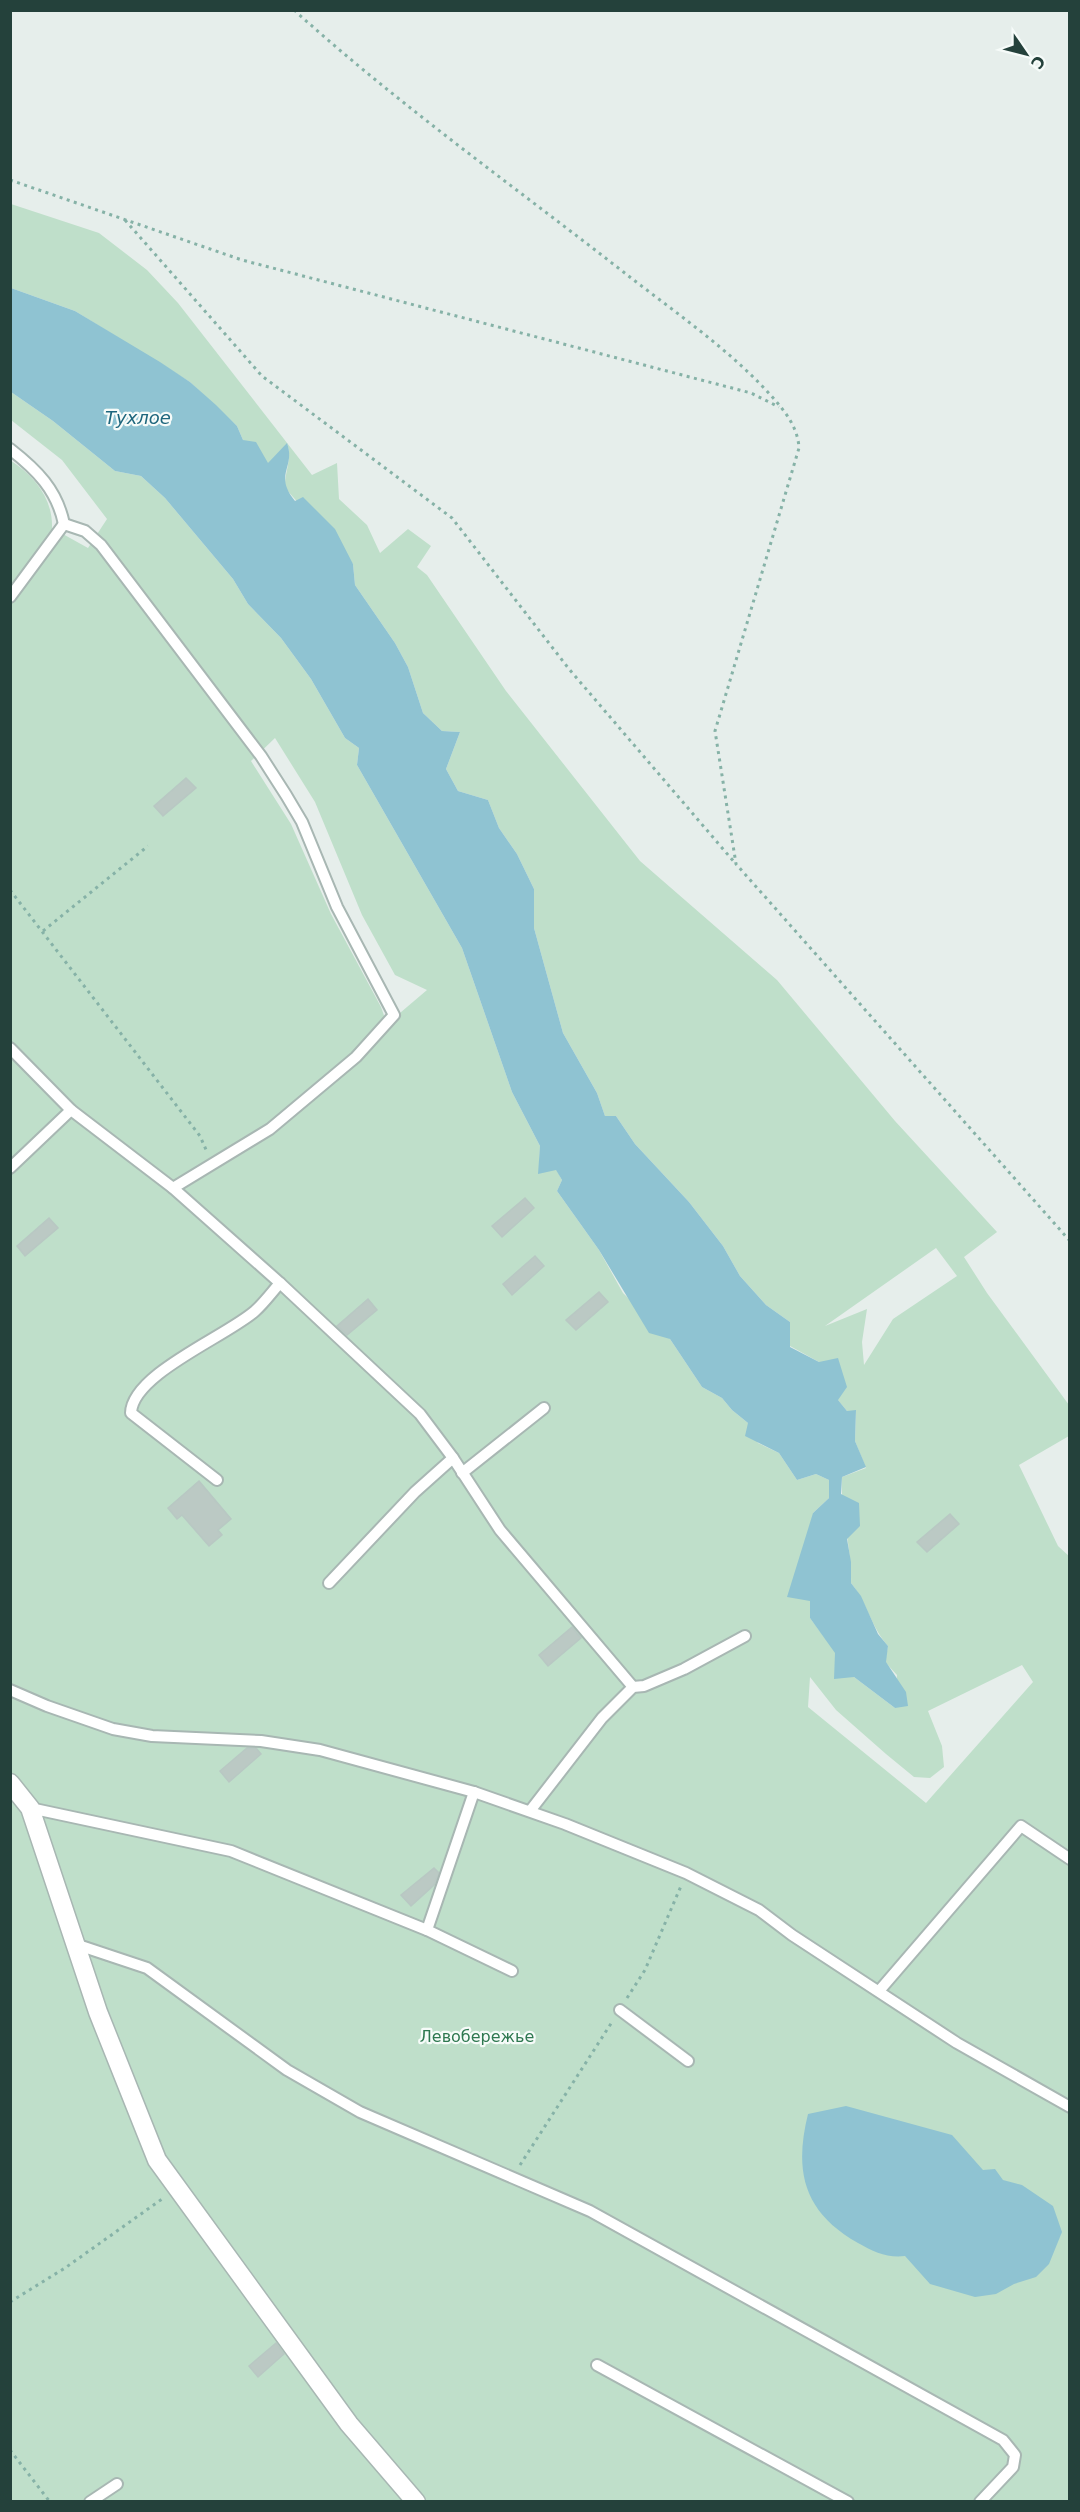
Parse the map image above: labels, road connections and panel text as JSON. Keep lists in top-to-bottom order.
{
  "water": ["Тухлое"],
  "parks": ["Левобережье"],
  "north": "bottom right"
}
